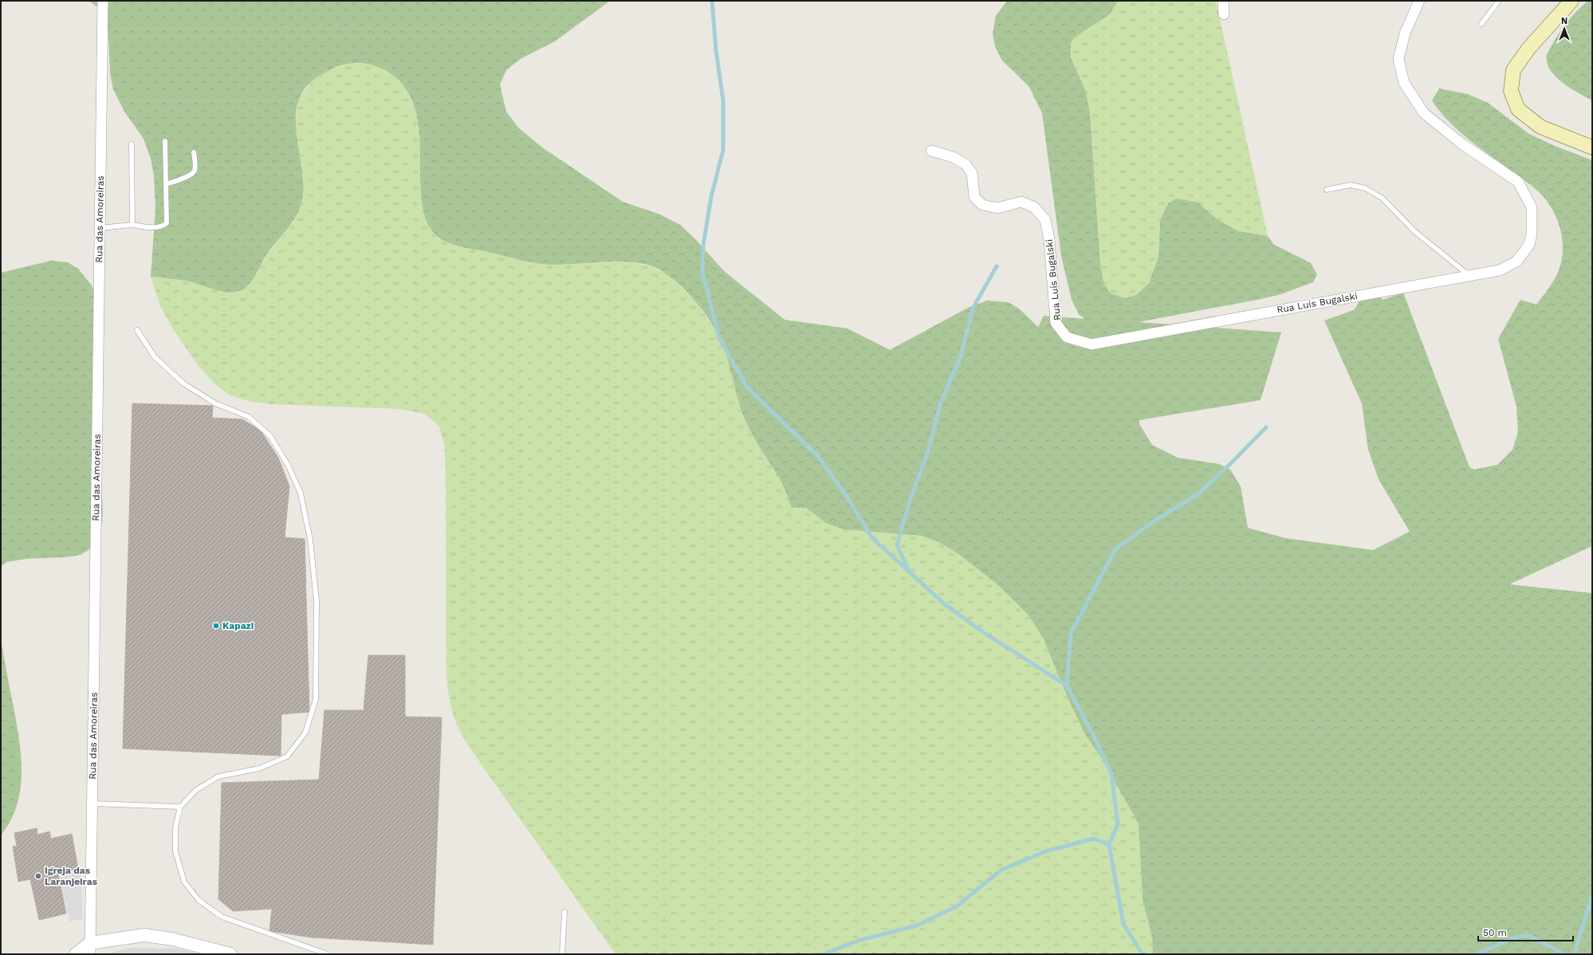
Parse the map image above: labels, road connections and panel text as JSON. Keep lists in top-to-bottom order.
{
  "streets": {
    "street": ["Rua das Amoreiras", "Rua Luís Bugalski"]
  },
  "places": ["Kapazi", "Igreja das Laranjeiras"],
  "scale_bar": "50 m",
  "north": "top"
}
